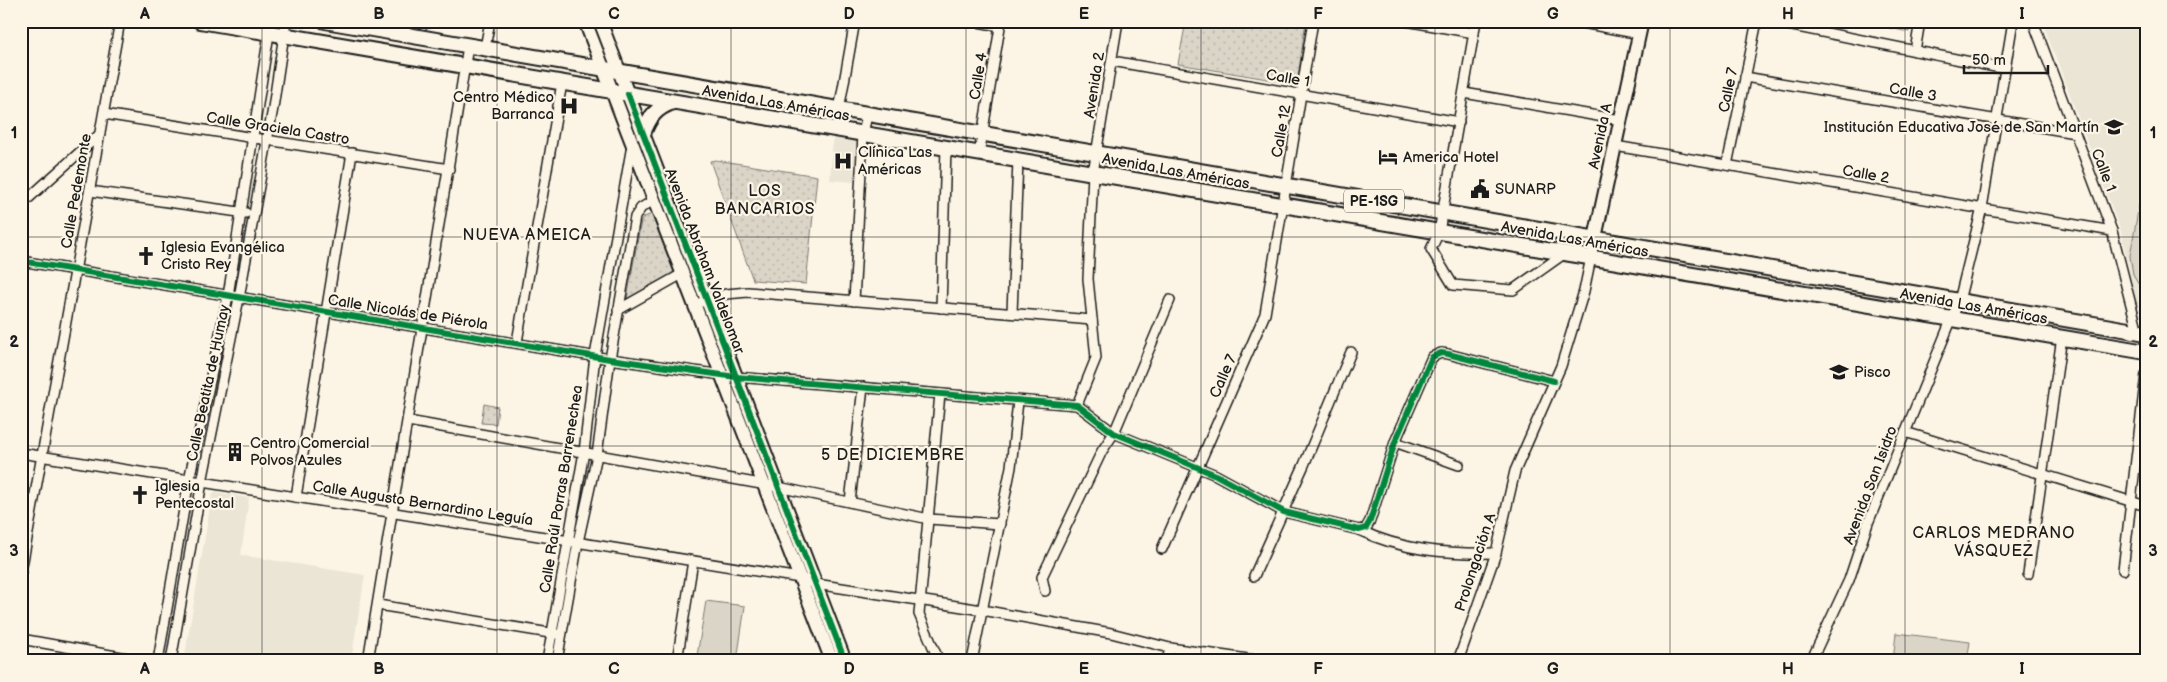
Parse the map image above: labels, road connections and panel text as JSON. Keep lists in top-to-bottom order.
{
  "streets": {
    "main road": ["Avenida Las Américas", "PE-1SG"],
    "street": [
      "Calle 4",
      "Calle 1",
      "Avenida 2",
      "Calle 7",
      "Calle 3",
      "Calle Graciela Castro",
      "Calle 12",
      "Avenida A",
      "Calle 2",
      "Calle Pedemonte",
      "Avenida Abraham Valdelomar",
      "Calle Nicolás de Piérola",
      "Calle Beatita de Humay",
      "Avenida San Isidro",
      "Calle Raúl Porras Barrenechea",
      "Calle Augusto Bernardino Leguía",
      "Prolongación A"
    ]
  },
  "crossings": [
    ["Calle 4", "Avenida Las Américas"],
    ["Calle 1", "Avenida 2"],
    ["Calle 1", "Calle 3"],
    ["Calle 1", "Avenida Las Américas"],
    ["Calle 1", "Calle 12"],
    ["Calle 1", "Calle 2"],
    ["Avenida 2", "Avenida Las Américas"],
    ["Avenida 2", "Calle Nicolás de Piérola"],
    ["Calle 7", "Calle 3"],
    ["Calle 7", "Avenida Las Américas"],
    ["Calle 7", "Calle 12"],
    ["Calle 7", "Calle 2"],
    ["Avenida Las Américas", "Calle 12"],
    ["Avenida Las Américas", "Avenida A"],
    ["Avenida Las Américas", "Avenida Abraham Valdelomar"],
    ["Avenida Las Américas", "Calle Beatita de Humay"],
    ["Avenida Las Américas", "Avenida San Isidro"],
    ["Calle Graciela Castro", "Calle Pedemonte"],
    ["Calle Graciela Castro", "Calle Beatita de Humay"],
    ["Avenida A", "Calle 2"],
    ["Avenida A", "Prolongación A"],
    ["Calle Pedemonte", "Calle Nicolás de Piérola"],
    ["Calle Pedemonte", "Calle Augusto Bernardino Leguía"],
    ["Avenida Abraham Valdelomar", "Calle Nicolás de Piérola"],
    ["Avenida Abraham Valdelomar", "Calle Raúl Porras Barrenechea"],
    ["Avenida Abraham Valdelomar", "Calle Augusto Bernardino Leguía"],
    ["Calle Nicolás de Piérola", "Calle Beatita de Humay"],
    ["Calle Nicolás de Piérola", "Calle Raúl Porras Barrenechea"],
    ["Calle Beatita de Humay", "Calle Augusto Bernardino Leguía"],
    ["Calle Raúl Porras Barrenechea", "Calle Augusto Bernardino Leguía"]
  ],
  "districts": [
    "LOS BANCARIOS",
    "NUEVA AMEICA",
    "5 DE DICIEMBRE",
    "CARLOS MEDRANO VÁSQUEZ"
  ],
  "places": {
    "hospital": ["Centro Médico Barranca", "Clínica Las Américas"],
    "school or university": ["Institución Educativa José de San Martín", "Pisco"],
    "hotel": ["America Hotel"],
    "public building": ["SUNARP"],
    "church": ["Iglesia Evangélica Cristo Rey", "Iglesia Pentecostal"],
    "building": ["Centro Comercial Polvos Azules"]
  },
  "scale_bar": "50 m",
  "grid": {
    "columns": [
      "A",
      "B",
      "C",
      "D",
      "E",
      "F",
      "G",
      "H",
      "I"
    ],
    "rows": ["1", "2", "3"]
  }
}
